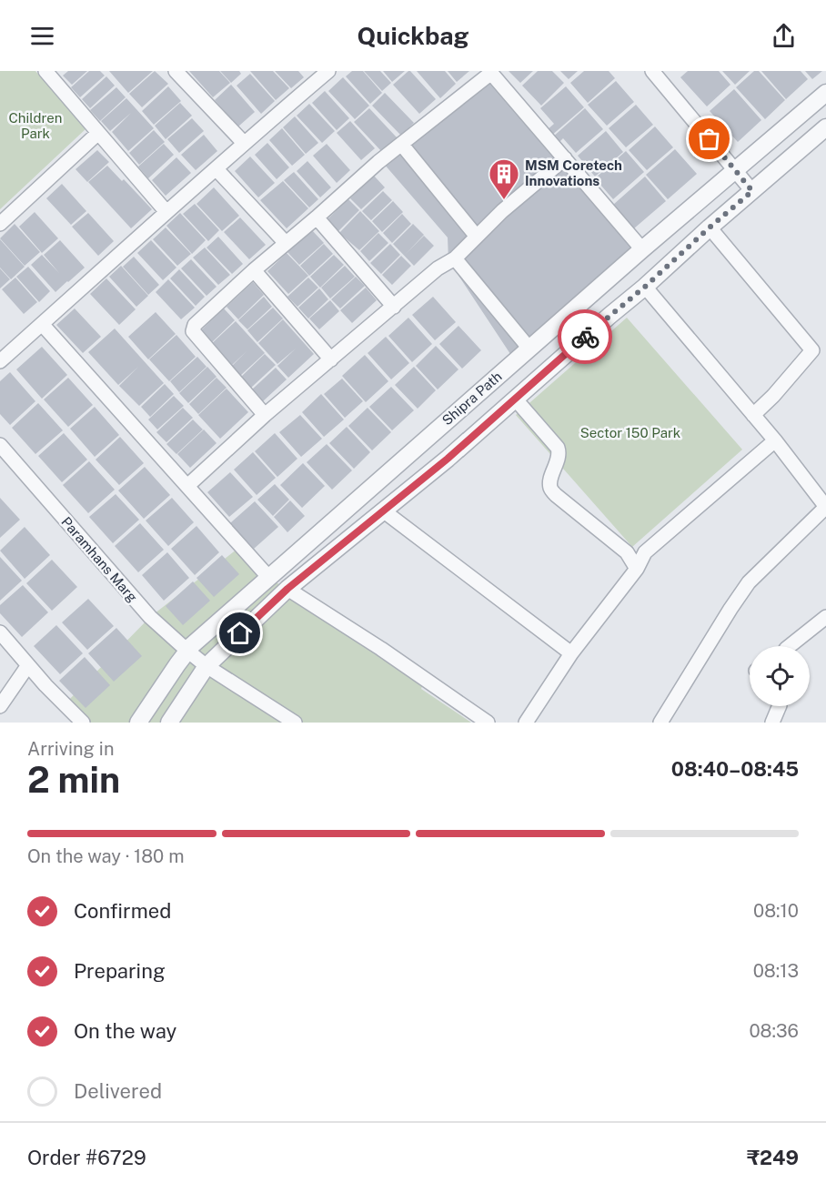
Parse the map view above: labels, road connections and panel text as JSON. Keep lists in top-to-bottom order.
{
  "streets": {
    "street": ["Shipra Path", "Paramhans Marg"]
  },
  "crossings": [
    ["Shipra Path", "Paramhans Marg"]
  ],
  "parks": ["Children Park", "Sector 150 Park"],
  "places": {
    "building": ["MSM Coretech Innovations"]
  },
  "page": {
    "header": "Quickbag",
    "heading": ["2 min", "Arriving in", "08:40–08:45"],
    "panel": ["Order #6729", "₹249"],
    "bar": "On the way · 180 m",
    "list": [
      ["Confirmed", "08:10"],
      ["Preparing", "08:13"],
      ["On the way", "08:36"],
      "Delivered"
    ]
  }
}
